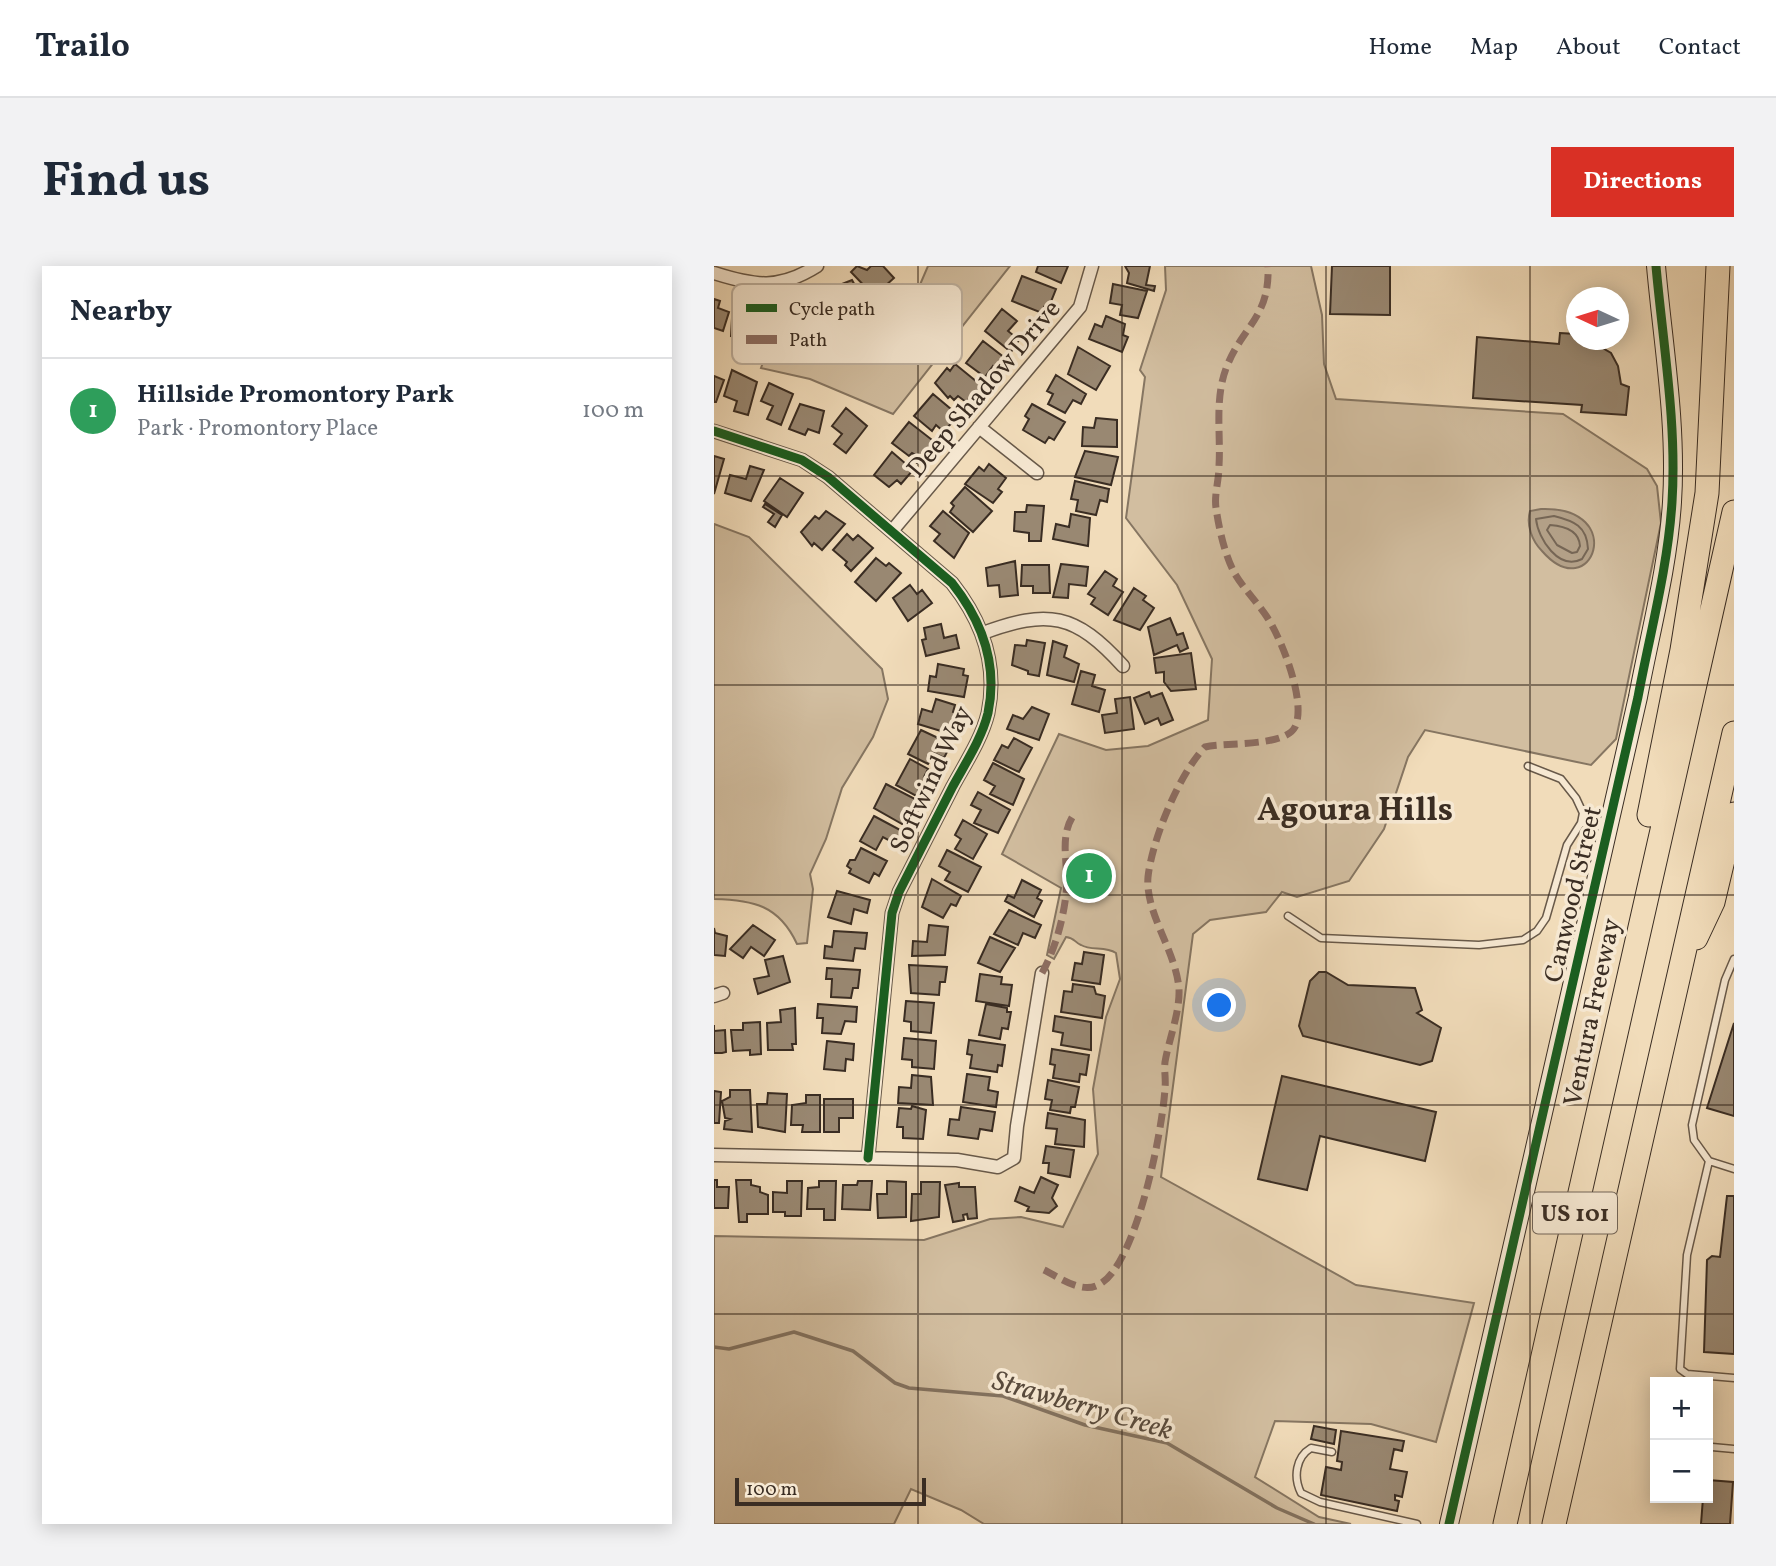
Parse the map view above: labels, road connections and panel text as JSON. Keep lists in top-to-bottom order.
{
  "streets": {
    "highway": ["Ventura Freeway", "US 101"],
    "street": ["Deep Shadow Drive", "Softwind Way", "Canwood Street"]
  },
  "crossings": [
    ["Deep Shadow Drive", "Softwind Way"]
  ],
  "districts": ["Agoura Hills"],
  "water": ["Strawberry Creek"],
  "legend": ["Cycle path", "Path"],
  "scale_bar": "100 m",
  "north": "left",
  "page": {
    "header": "Trailo",
    "nav": [
      "Home",
      "Map",
      "About",
      "Contact"
    ],
    "buttons": "Directions",
    "title": "Find us",
    "heading": "Nearby",
    "list": [
      {
        "mark": "1",
        "name": "Hillside Promontory Park",
        "note": "Park · Promontory Place",
        "value": "100 m"
      }
    ],
    "pins": "1",
    "map_buttons": ["+", "−"],
    "scale": "100 m"
  }
}
